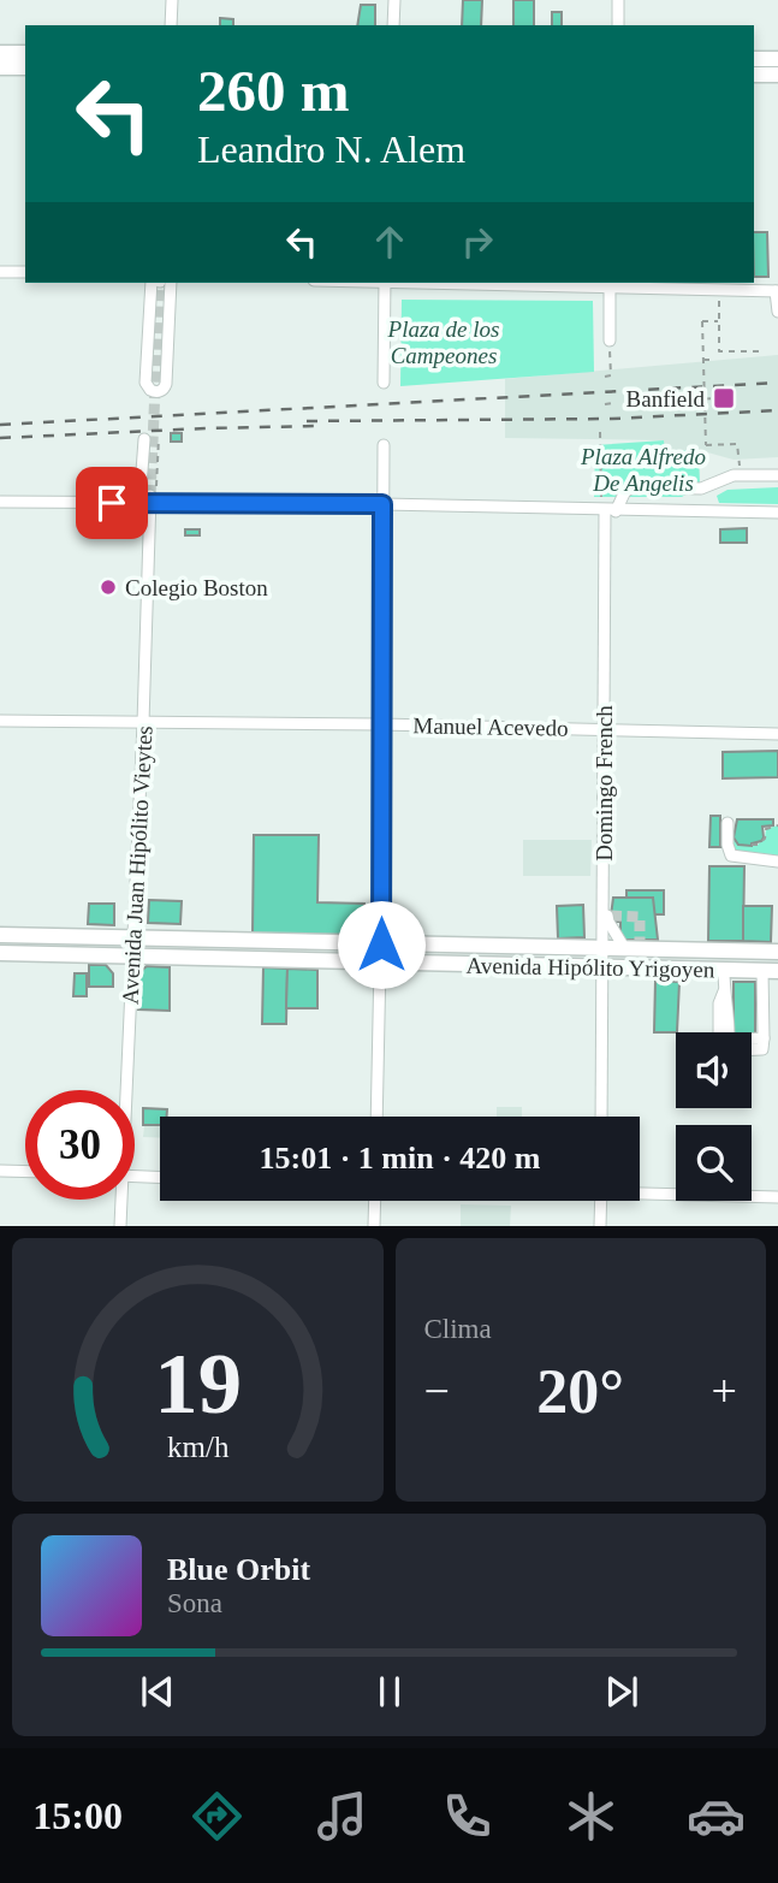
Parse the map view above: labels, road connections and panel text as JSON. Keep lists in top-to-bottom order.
{
  "streets": {
    "main road": ["Avenida Hipólito Yrigoyen"],
    "street": ["Manuel Acevedo", "Domingo French", "Avenida Juan Hipólito Vieytes"]
  },
  "crossings": [
    ["Manuel Acevedo", "Domingo French"],
    ["Manuel Acevedo", "Avenida Juan Hipólito Vieytes"],
    ["Domingo French", "Avenida Hipólito Yrigoyen"],
    ["Avenida Juan Hipólito Vieytes", "Avenida Hipólito Yrigoyen"]
  ],
  "parks": ["Plaza de los Campeones", "Plaza Alfredo De Angelis"],
  "places": {
    "transit": ["Banfield"],
    "other": ["Colegio Boston"]
  },
  "page": {
    "turn": ["260 m", "Leandro N. Alem"],
    "limit": "30",
    "trip": "15:01 · 1 min · 420 m",
    "tile": "Clima",
    "heat": ["−", "20°", "+"],
    "song": ["Blue Orbit", "Sona"],
    "tabs": "15:00",
    "gauge": ["19", "km/h"]
  }
}
